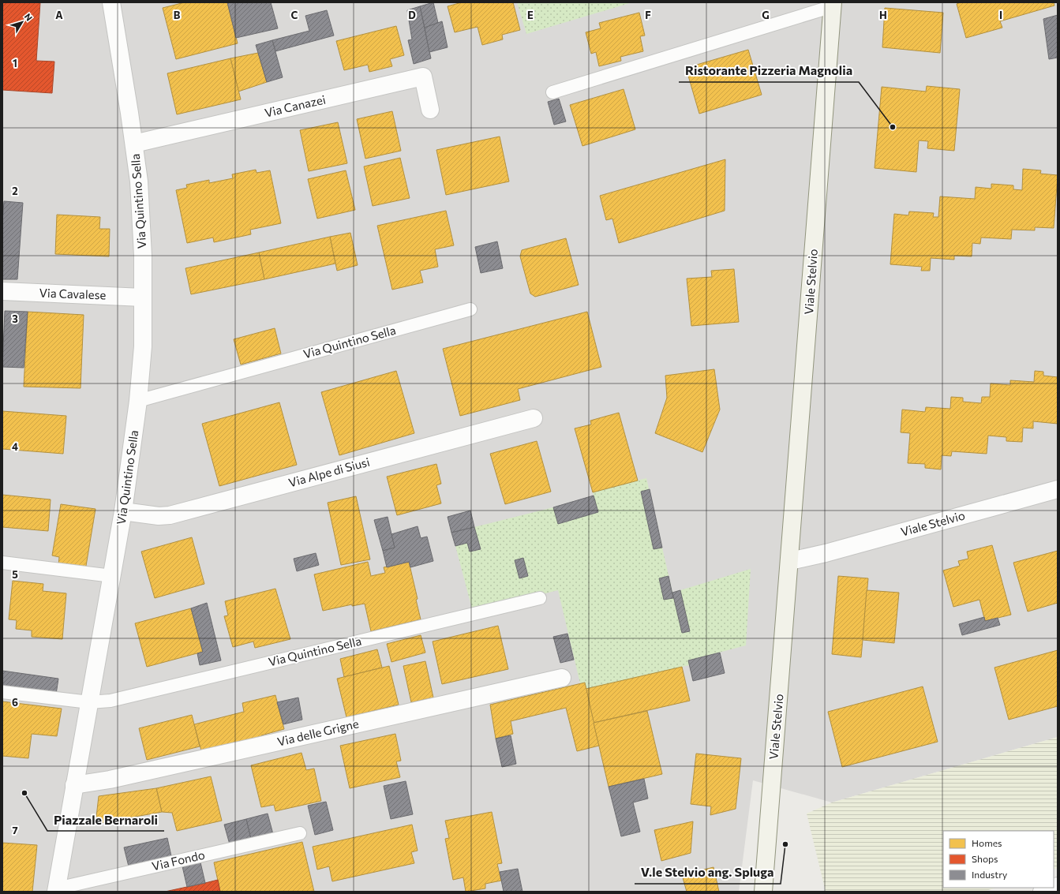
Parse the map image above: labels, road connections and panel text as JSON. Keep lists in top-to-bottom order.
{
  "streets": {
    "street": [
      "Via Canazei",
      "Via Quintino Sella",
      "Viale Stelvio",
      "Via Cavalese",
      "Via Alpe di Siusi",
      "Via delle Grigne"
    ],
    "lane": ["Via Fondo"]
  },
  "crossings": [
    ["Via Canazei", "Via Quintino Sella"],
    ["Via Quintino Sella", "Via Cavalese"],
    ["Via Quintino Sella", "Via Alpe di Siusi"],
    ["Via Quintino Sella", "Via delle Grigne"],
    ["Via Quintino Sella", "Via Fondo"]
  ],
  "places": ["Ristorante Pizzeria Magnolia", "Piazzale Bernaroli", "V.le Stelvio ang. Spluga"],
  "legend": ["Homes", "Shops", "Industry"],
  "north": "top right",
  "grid": {
    "columns": [
      "A",
      "B",
      "C",
      "D",
      "E",
      "F",
      "G",
      "H",
      "I"
    ],
    "rows": [
      "1",
      "2",
      "3",
      "4",
      "5",
      "6",
      "7"
    ]
  }
}
